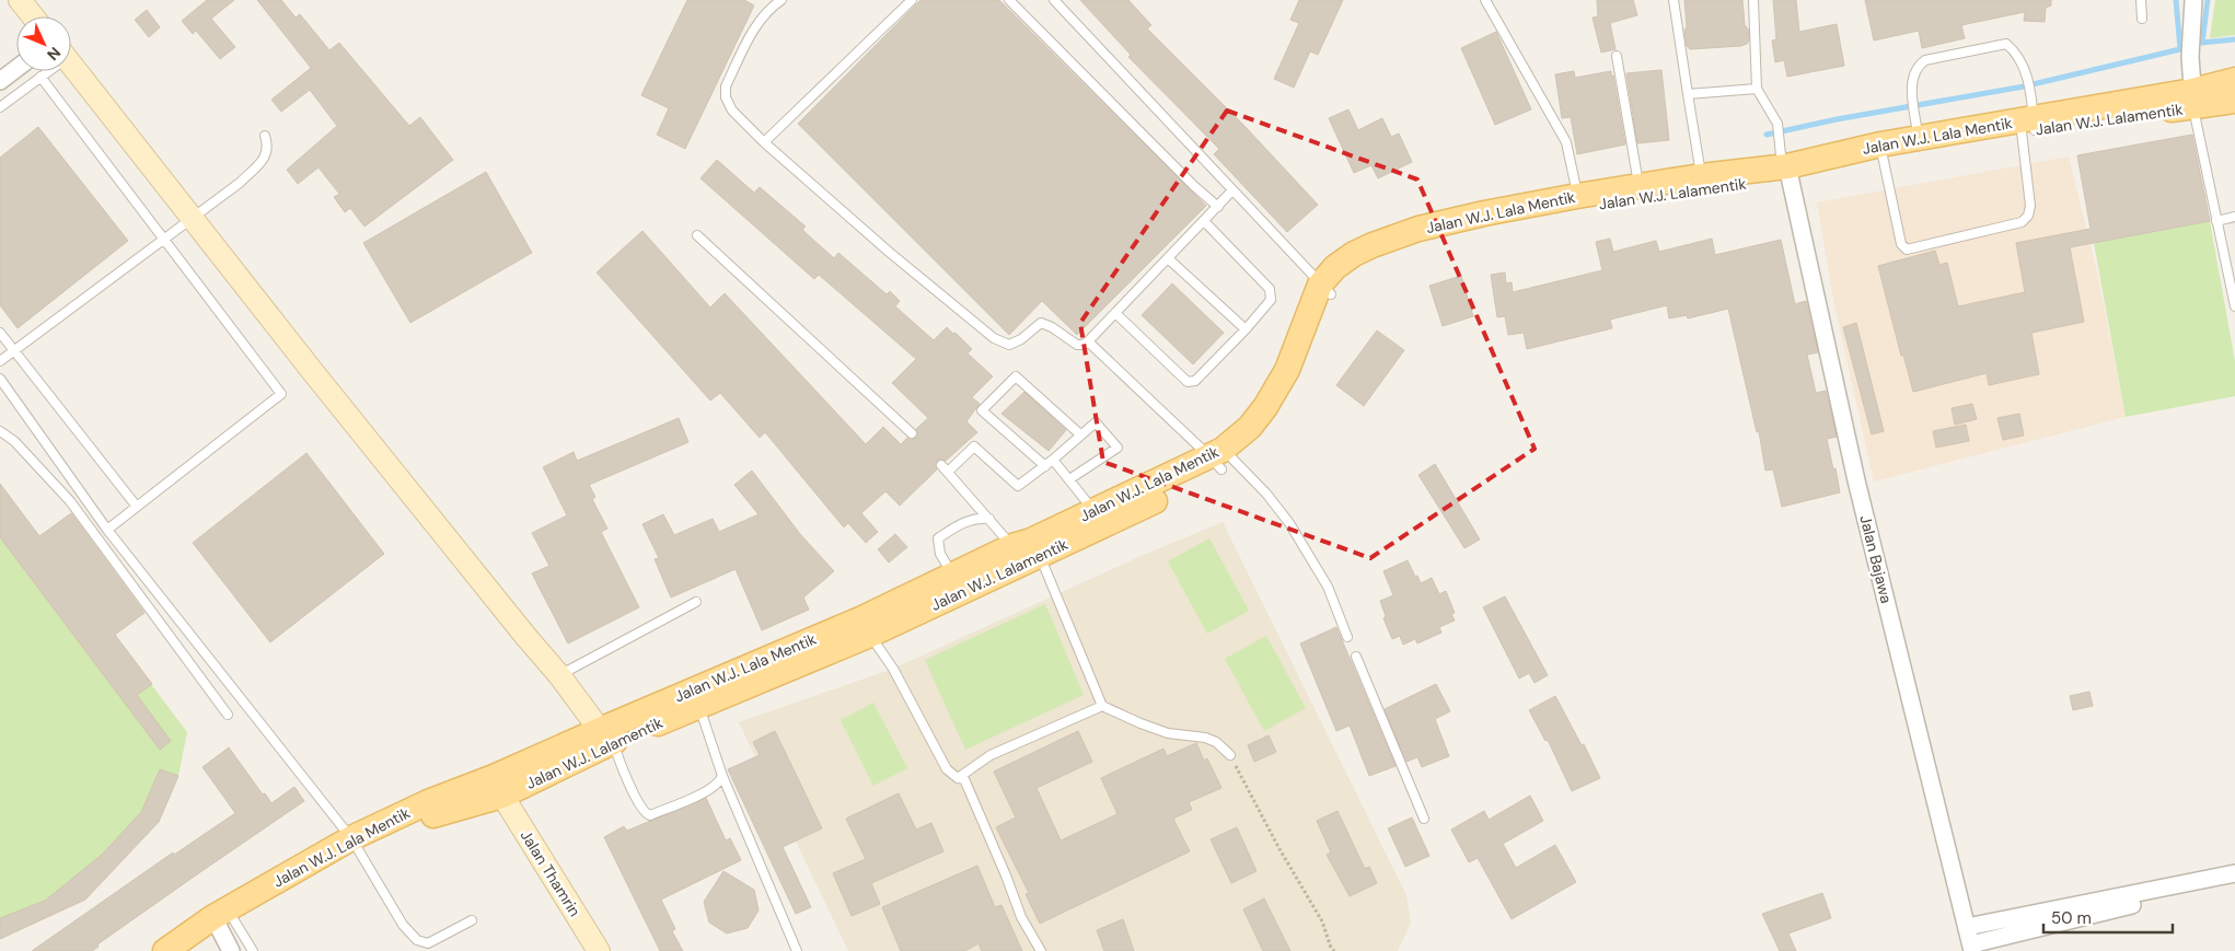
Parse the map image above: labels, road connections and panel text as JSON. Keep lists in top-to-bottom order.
{
  "streets": {
    "main road": ["Jalan W.J. Lalamentik", "Jalan W.J. Lala Mentik"],
    "street": ["Jalan Bajawa", "Jalan Thamrin"]
  },
  "crossings": [
    ["Jalan W.J. Lalamentik", "Jalan W.J. Lala Mentik"],
    ["Jalan W.J. Lalamentik", "Jalan Bajawa"],
    ["Jalan W.J. Lala Mentik", "Jalan Thamrin"]
  ],
  "scale_bar": "50 m",
  "north": "bottom right"
}
